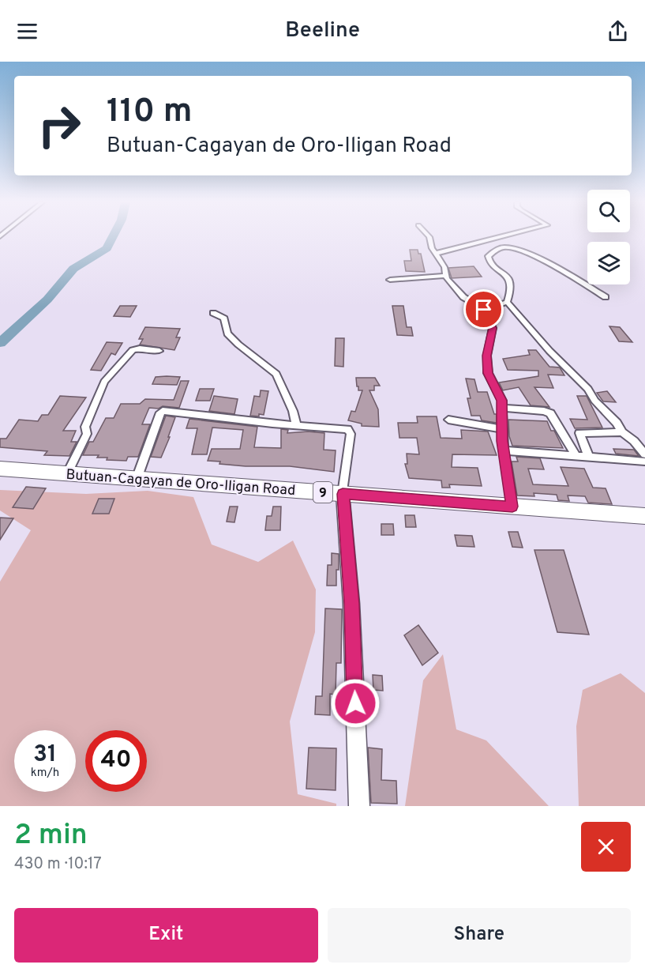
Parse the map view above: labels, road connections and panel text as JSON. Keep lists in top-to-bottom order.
{
  "streets": {
    "highway": ["Butuan-Cagayan de Oro-Iligan Road", "9"]
  },
  "page": {
    "header": "Beeline",
    "turn": ["110 m", "Butuan-Cagayan de Oro-Iligan Road"],
    "speed": "31 km/h",
    "limit": "40",
    "heading": ["2 min", "430 m · 10:17"],
    "buttons": ["Exit", "Share"]
  }
}
